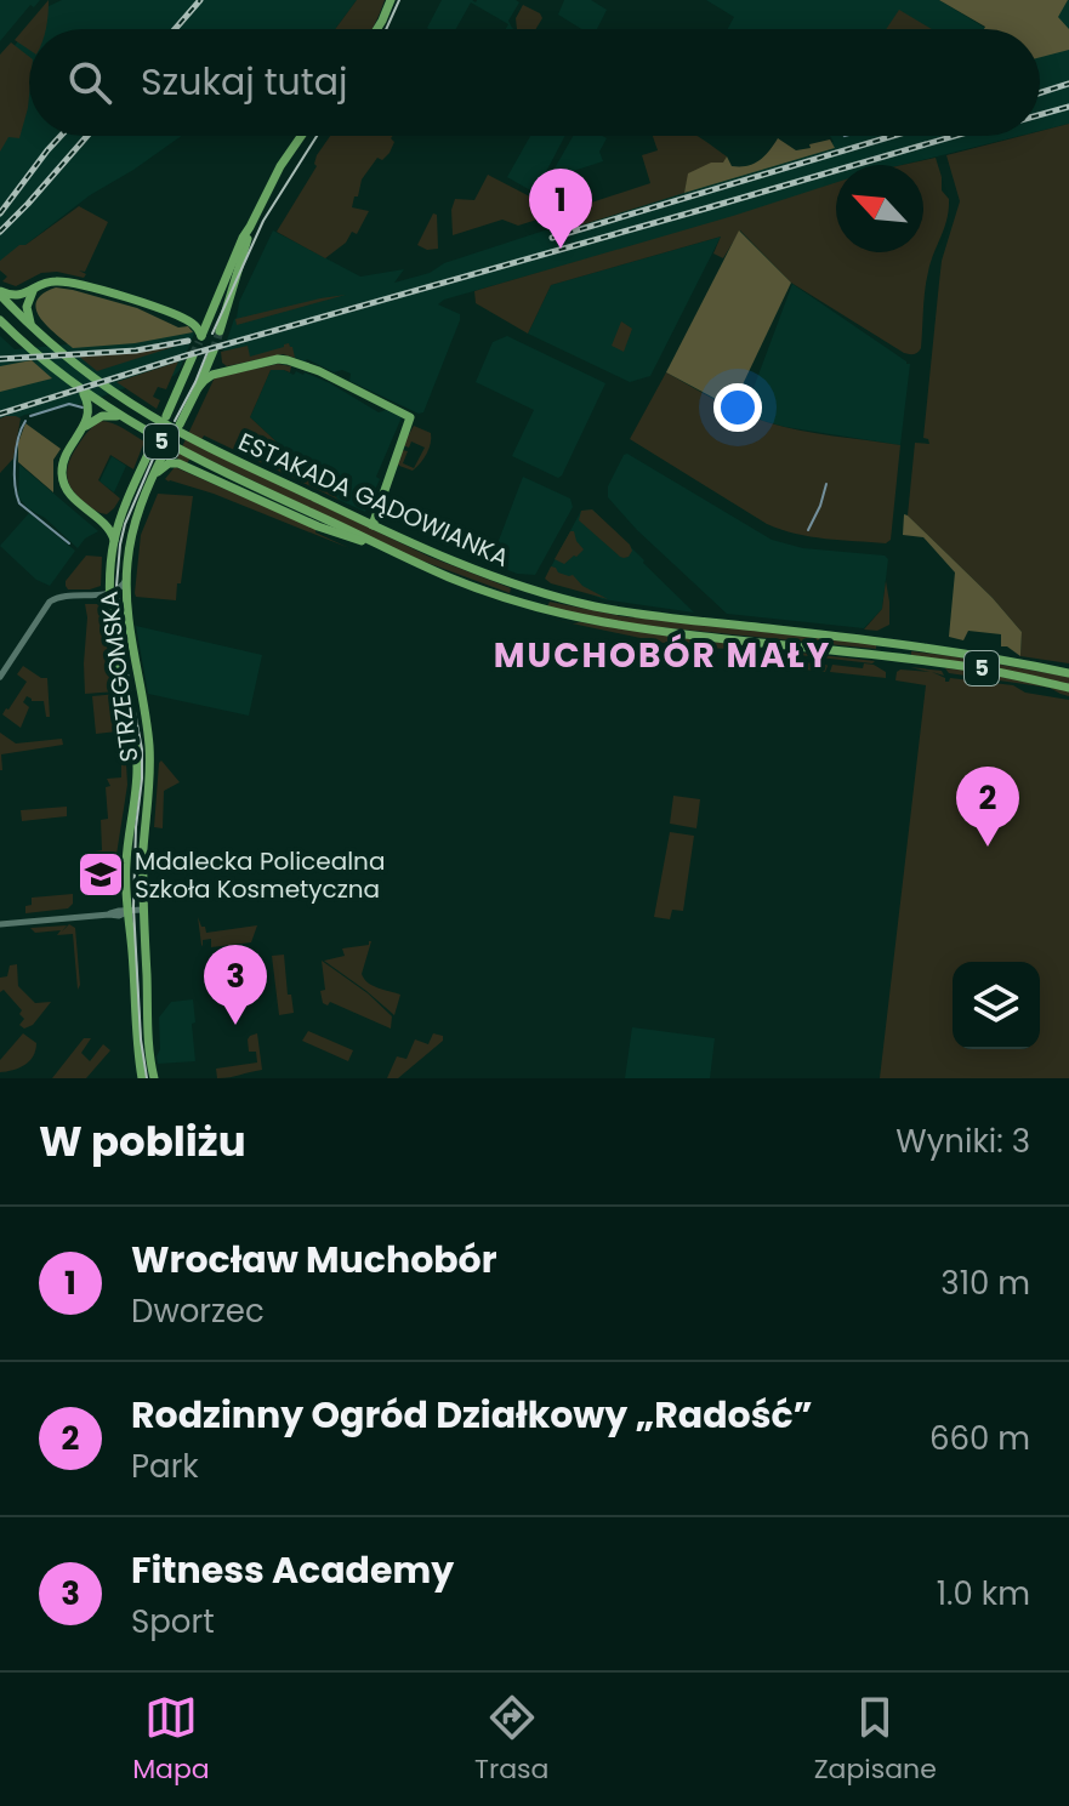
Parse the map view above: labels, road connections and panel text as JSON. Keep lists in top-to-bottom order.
{
  "streets": {
    "main road": ["5", "ESTAKADA GĄDOWIANKA", "STRZEGOMSKA"]
  },
  "districts": ["MUCHOBÓR MAŁY"],
  "places": {
    "school or university": ["Mdalecka Policealna Szkoła Kosmetyczna"]
  },
  "north": "top left",
  "page": {
    "search": "Szukaj tutaj",
    "pins": ["1", "2", "3"],
    "heading": ["W pobliżu", "Wyniki: 3"],
    "list": [
      {
        "mark": "1",
        "name": "Wrocław Muchobór",
        "note": "Dworzec",
        "value": "310 m"
      },
      {
        "mark": "2",
        "name": "Rodzinny Ogród Działkowy „Radość”",
        "note": "Park",
        "value": "660 m"
      },
      {
        "mark": "3",
        "name": "Fitness Academy",
        "note": "Sport",
        "value": "1.0 km"
      }
    ],
    "nav": ["Mapa", "Trasa", "Zapisane"]
  }
}
